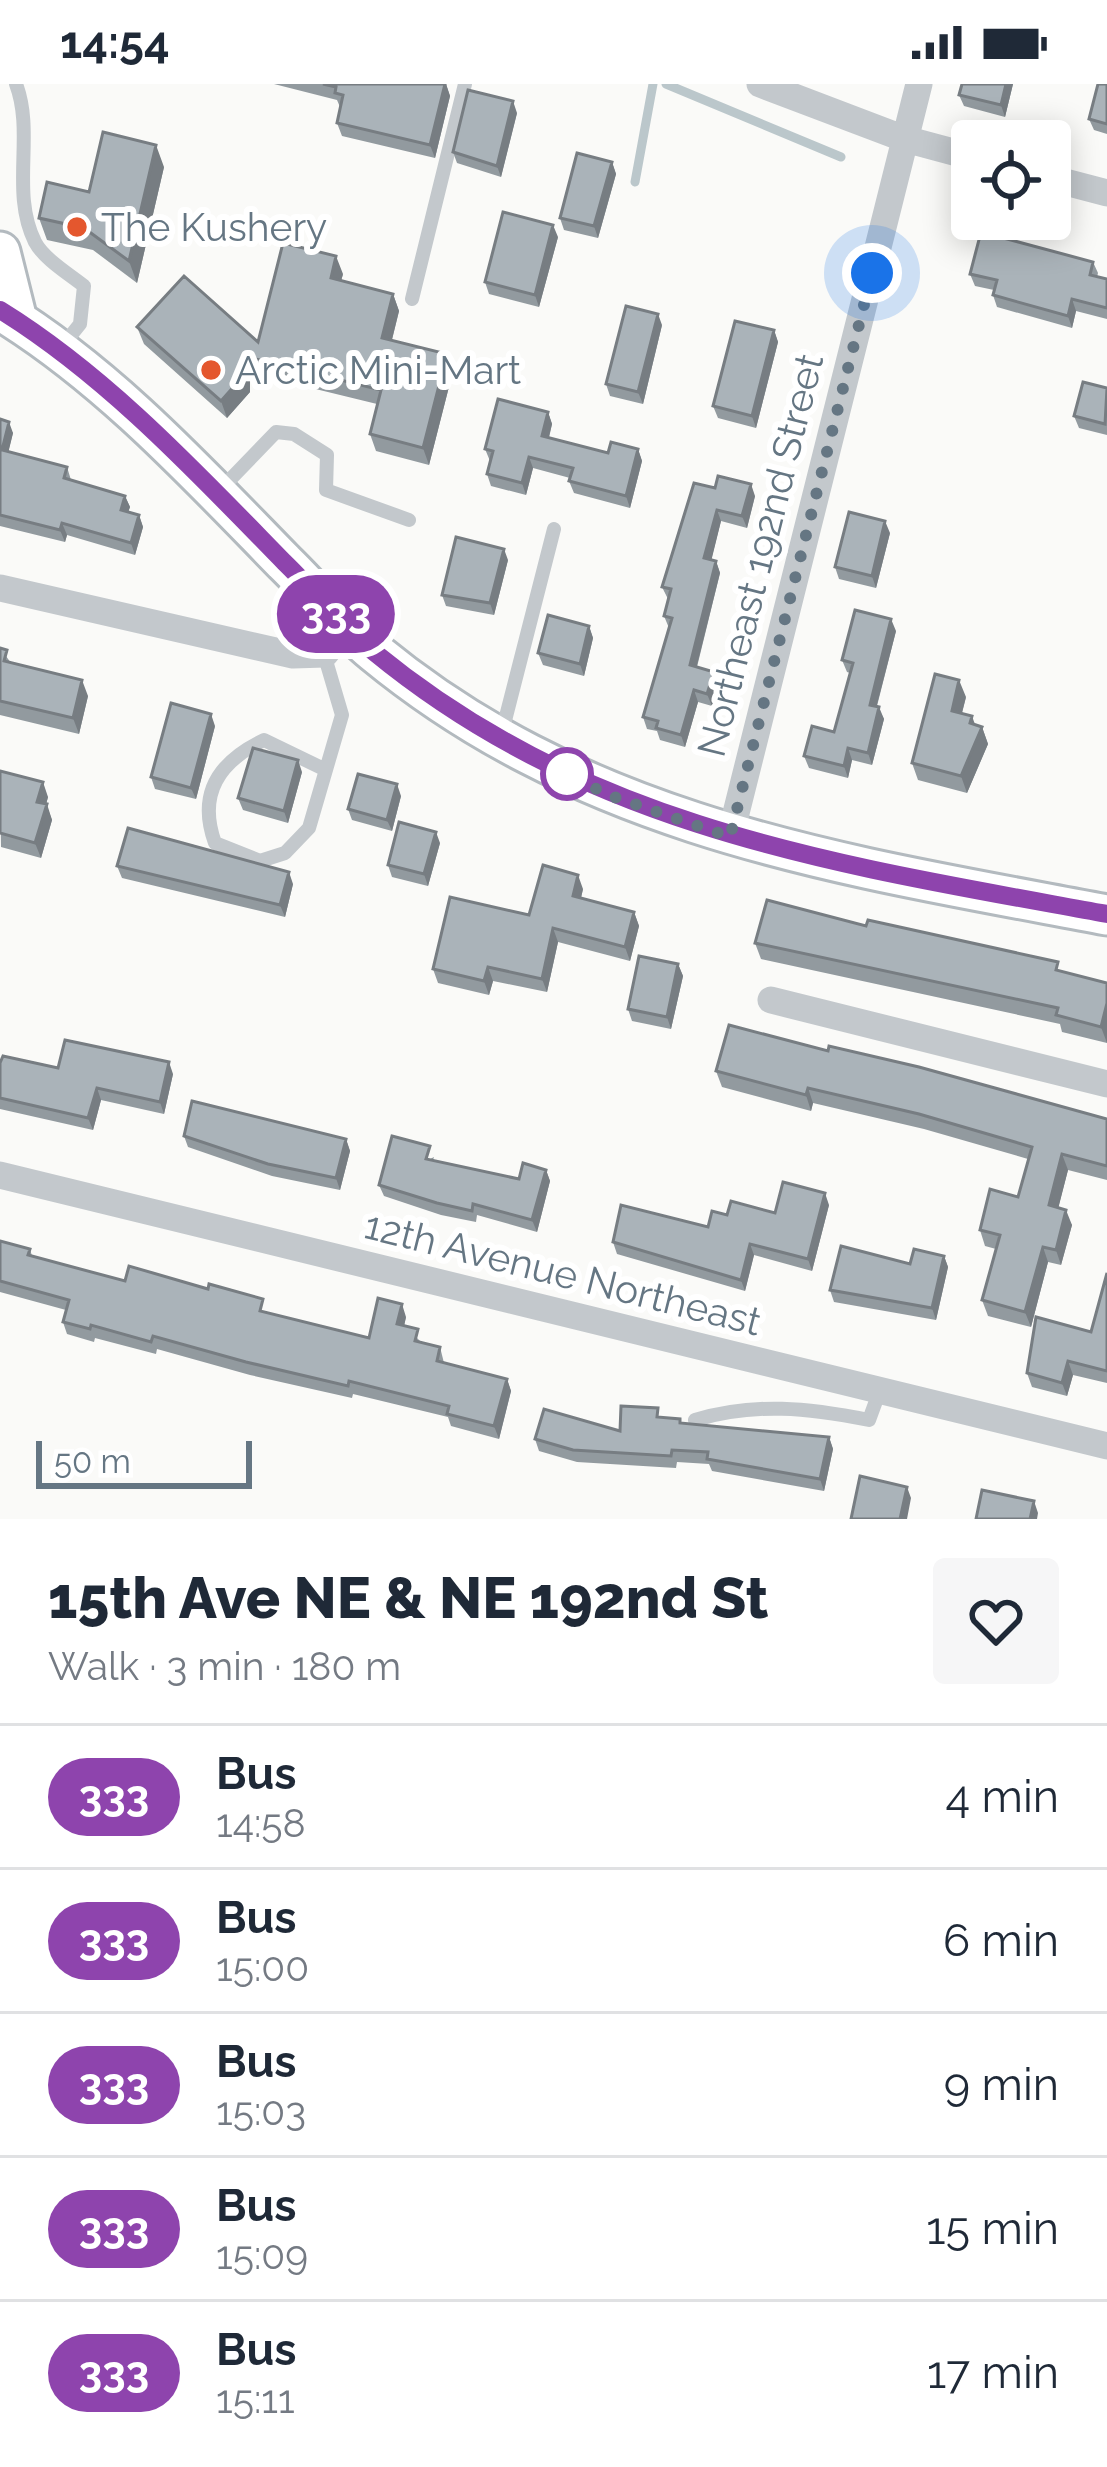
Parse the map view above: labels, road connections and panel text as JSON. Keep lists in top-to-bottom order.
{
  "streets": {
    "street": ["Northeast 192nd Street", "12th Avenue Northeast"]
  },
  "places": ["The Kushery", "Arctic Mini-Mart"],
  "lines": ["bus line 333"],
  "scale_bar": "50 m",
  "page": {
    "status": "14:54",
    "on_map": "333",
    "scale": "50 m",
    "heading": ["15th Ave NE & NE 192nd St", "Walk · 3 min · 180 m"],
    "list": [
      {
        "mark": "333",
        "name": "Bus",
        "note": "14:58",
        "value": "4 min"
      },
      {
        "mark": "333",
        "name": "Bus",
        "note": "15:00",
        "value": "6 min"
      },
      {
        "mark": "333",
        "name": "Bus",
        "note": "15:03",
        "value": "9 min"
      },
      {
        "mark": "333",
        "name": "Bus",
        "note": "15:09",
        "value": "15 min"
      },
      {
        "mark": "333",
        "name": "Bus",
        "note": "15:11",
        "value": "17 min"
      }
    ]
  }
}
